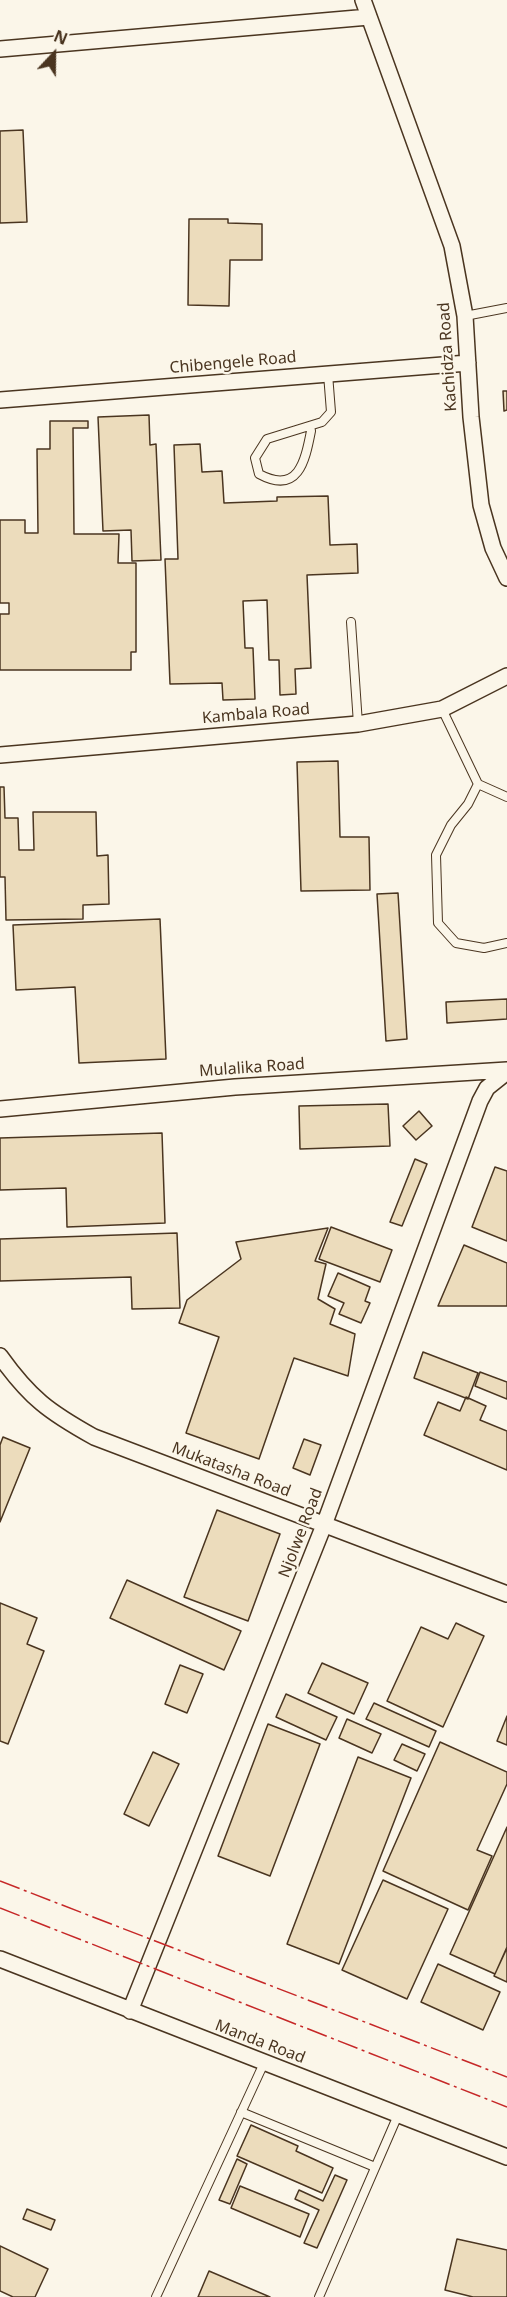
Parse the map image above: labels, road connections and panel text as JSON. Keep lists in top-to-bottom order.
{
  "streets": {
    "street": [
      "Kachidza Road",
      "Chibengele Road",
      "Kambala Road",
      "Mulalika Road",
      "Mukatasha Road",
      "Njolwe Road",
      "Manda Road"
    ]
  },
  "crossings": [
    ["Kachidza Road", "Chibengele Road"],
    ["Mulalika Road", "Njolwe Road"],
    ["Mukatasha Road", "Njolwe Road"],
    ["Njolwe Road", "Manda Road"]
  ],
  "north": "top"
}
